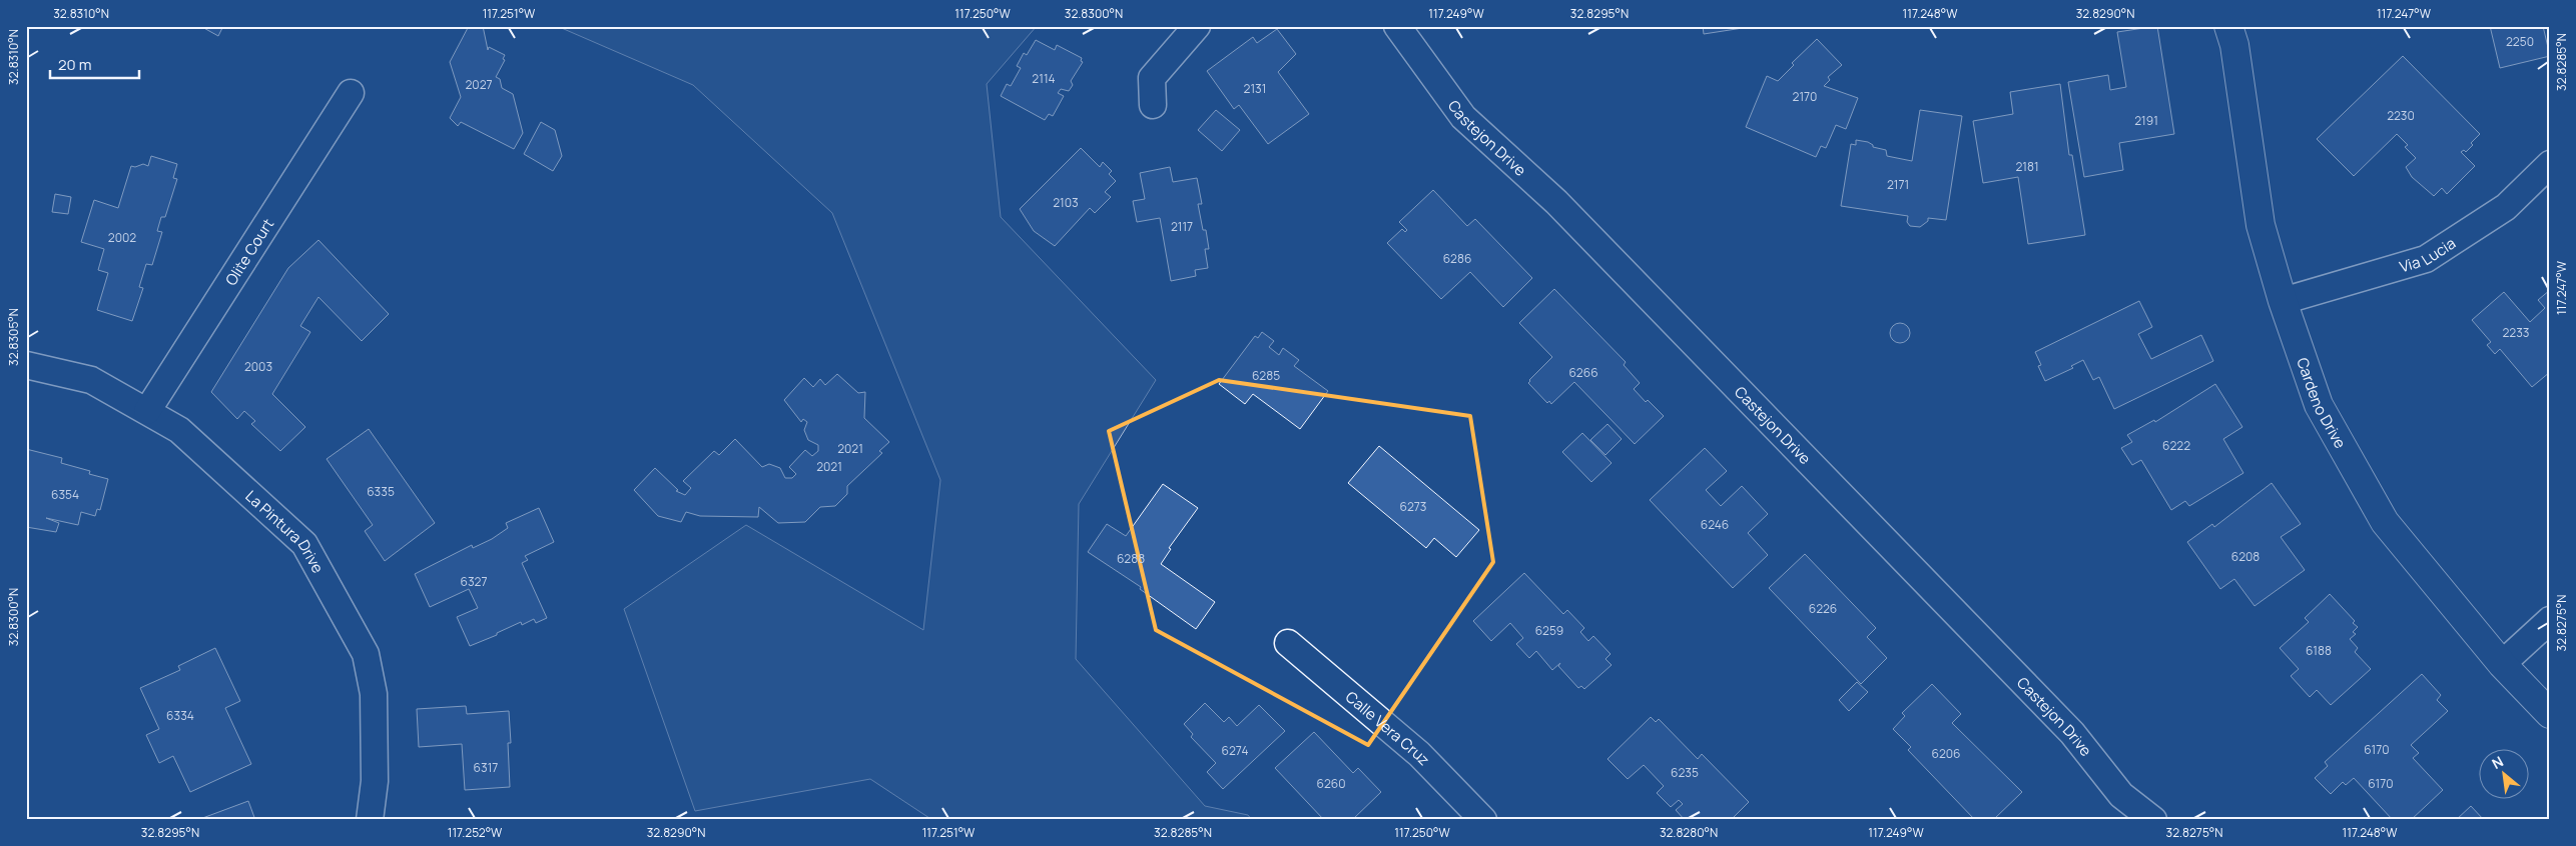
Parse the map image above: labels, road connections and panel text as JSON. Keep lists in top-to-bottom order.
{
  "streets": {
    "street": [
      "Castejon Drive",
      "Olite Court",
      "Via Lucia",
      "Cardeno Drive",
      "La Pintura Drive",
      "Calle Vera Cruz"
    ]
  },
  "crossings": [
    ["Olite Court", "La Pintura Drive"],
    ["Via Lucia", "Cardeno Drive"]
  ],
  "house_numbers": [
    "2250",
    "2114",
    "2027",
    "2131",
    "2170",
    "2230",
    "2191",
    "2181",
    "2171",
    "2103",
    "2117",
    "2002",
    "6286",
    "2233",
    "2003",
    "6266",
    "6285",
    "6222",
    "2021",
    "2021",
    "6335",
    "6354",
    "6273",
    "6246",
    "6208",
    "6288",
    "6327",
    "6226",
    "6259",
    "6188",
    "6334",
    "6170",
    "6274",
    "6206",
    "6317",
    "6235",
    "6260",
    "6170"
  ],
  "scale_bar": "20 m",
  "north": "top left",
  "coordinates": [
    "32.8310°N",
    "117.251°W",
    "117.250°W",
    "32.8300°N",
    "117.249°W",
    "32.8295°N",
    "117.248°W",
    "32.8290°N",
    "117.247°W",
    "32.8285°N",
    "32.8305°N",
    "32.8275°N",
    "117.252°W",
    "32.8280°N"
  ]
}
